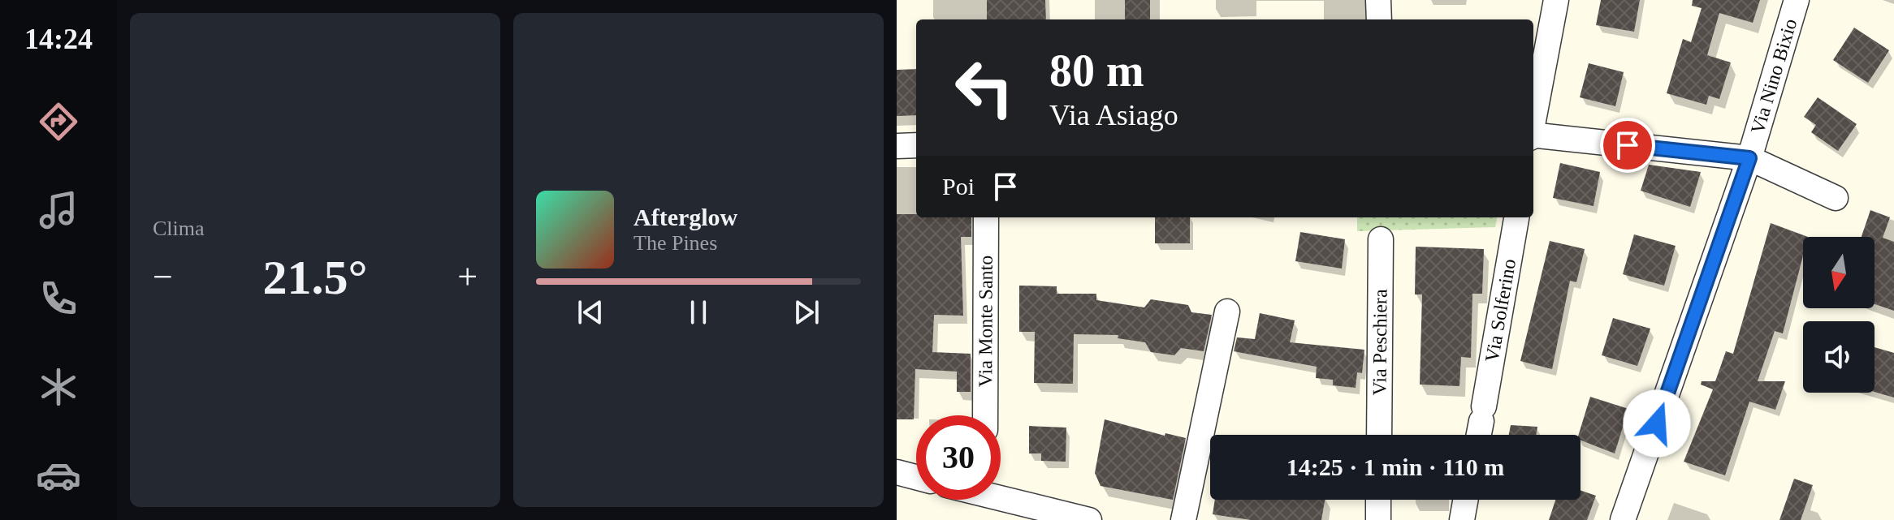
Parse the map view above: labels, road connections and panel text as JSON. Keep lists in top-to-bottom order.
{
  "streets": {
    "street": [
      "Via Nino Bixio",
      "Via Solferino",
      "Via Monte Santo",
      "Via Peschiera"
    ]
  },
  "north": "bottom",
  "page": {
    "tabs": "14:24",
    "tile": "Clima",
    "turn": ["80 m", "Via Asiago"],
    "then": "Poi",
    "song": ["Afterglow", "The Pines"],
    "heat": ["−", "21.5°", "+"],
    "limit": "30",
    "trip": "14:25 · 1 min · 110 m"
  }
}
